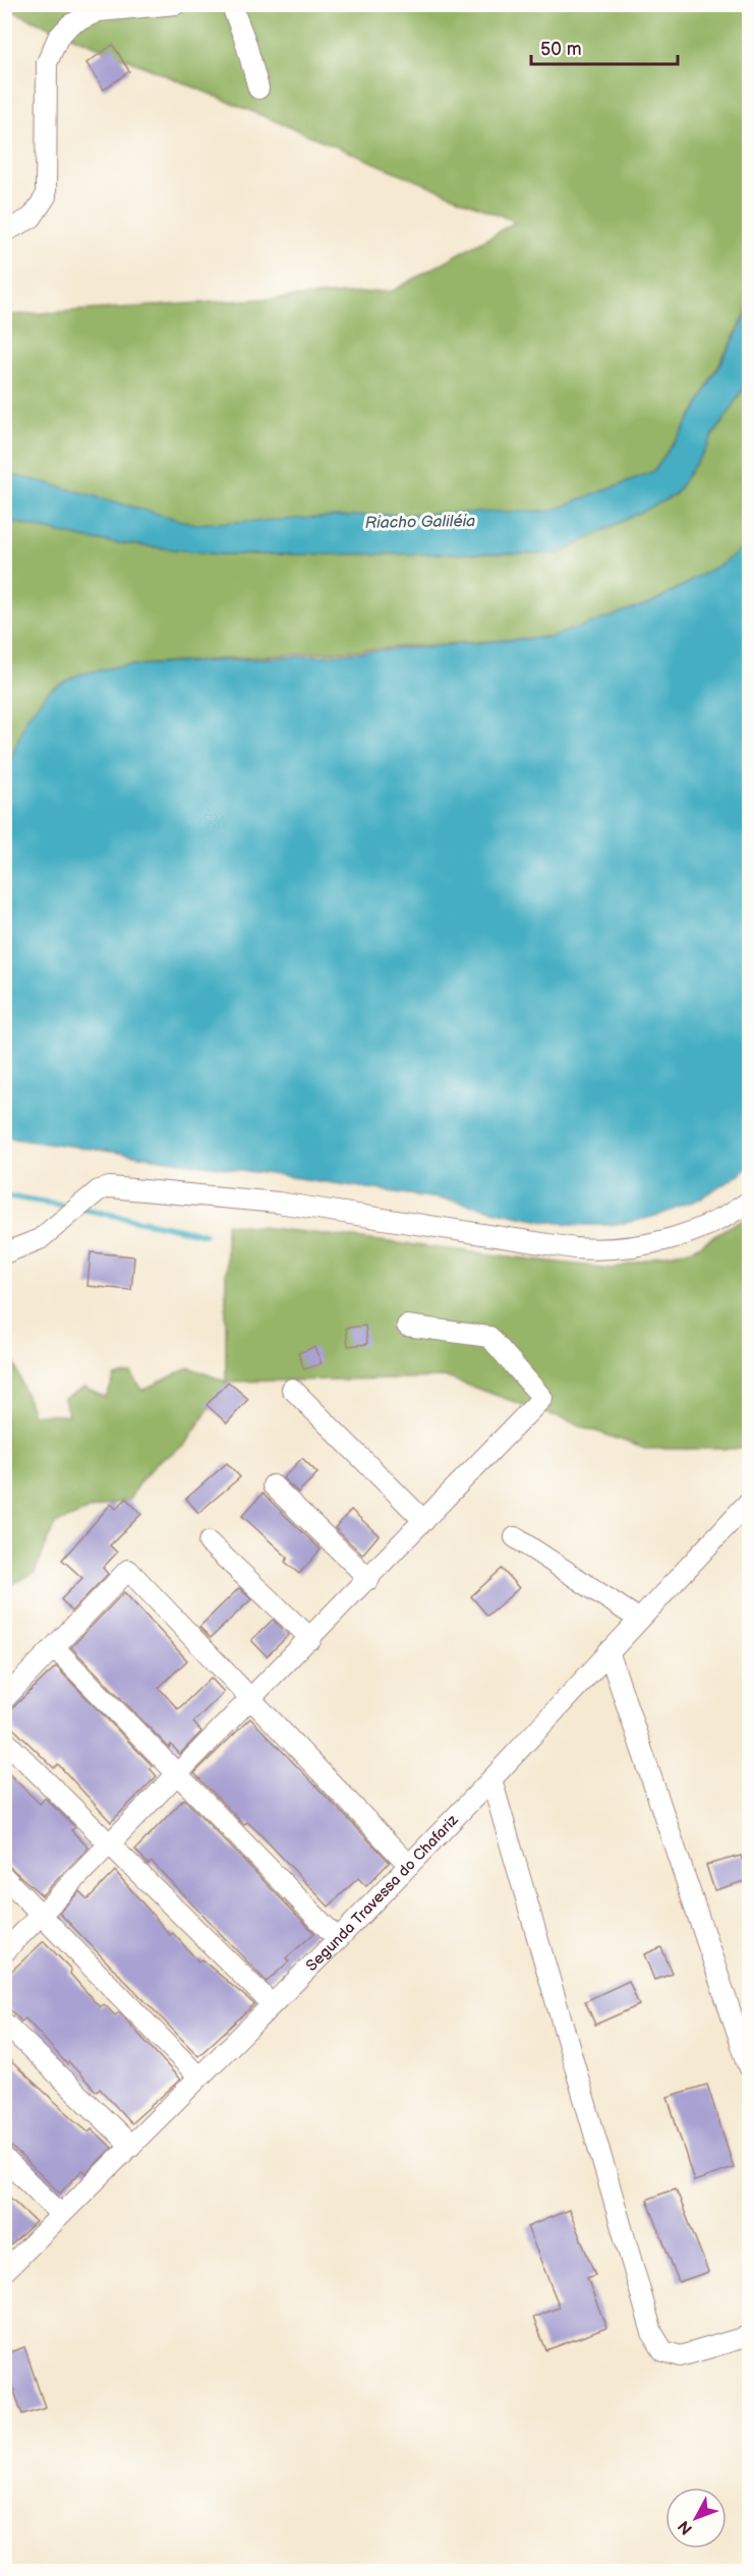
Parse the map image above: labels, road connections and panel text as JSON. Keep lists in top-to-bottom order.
{
  "streets": {
    "street": ["Segunda Travessa do Chafariz"]
  },
  "water": ["Riacho Galiléia"],
  "scale_bar": "50 m",
  "north": "bottom left"
}
